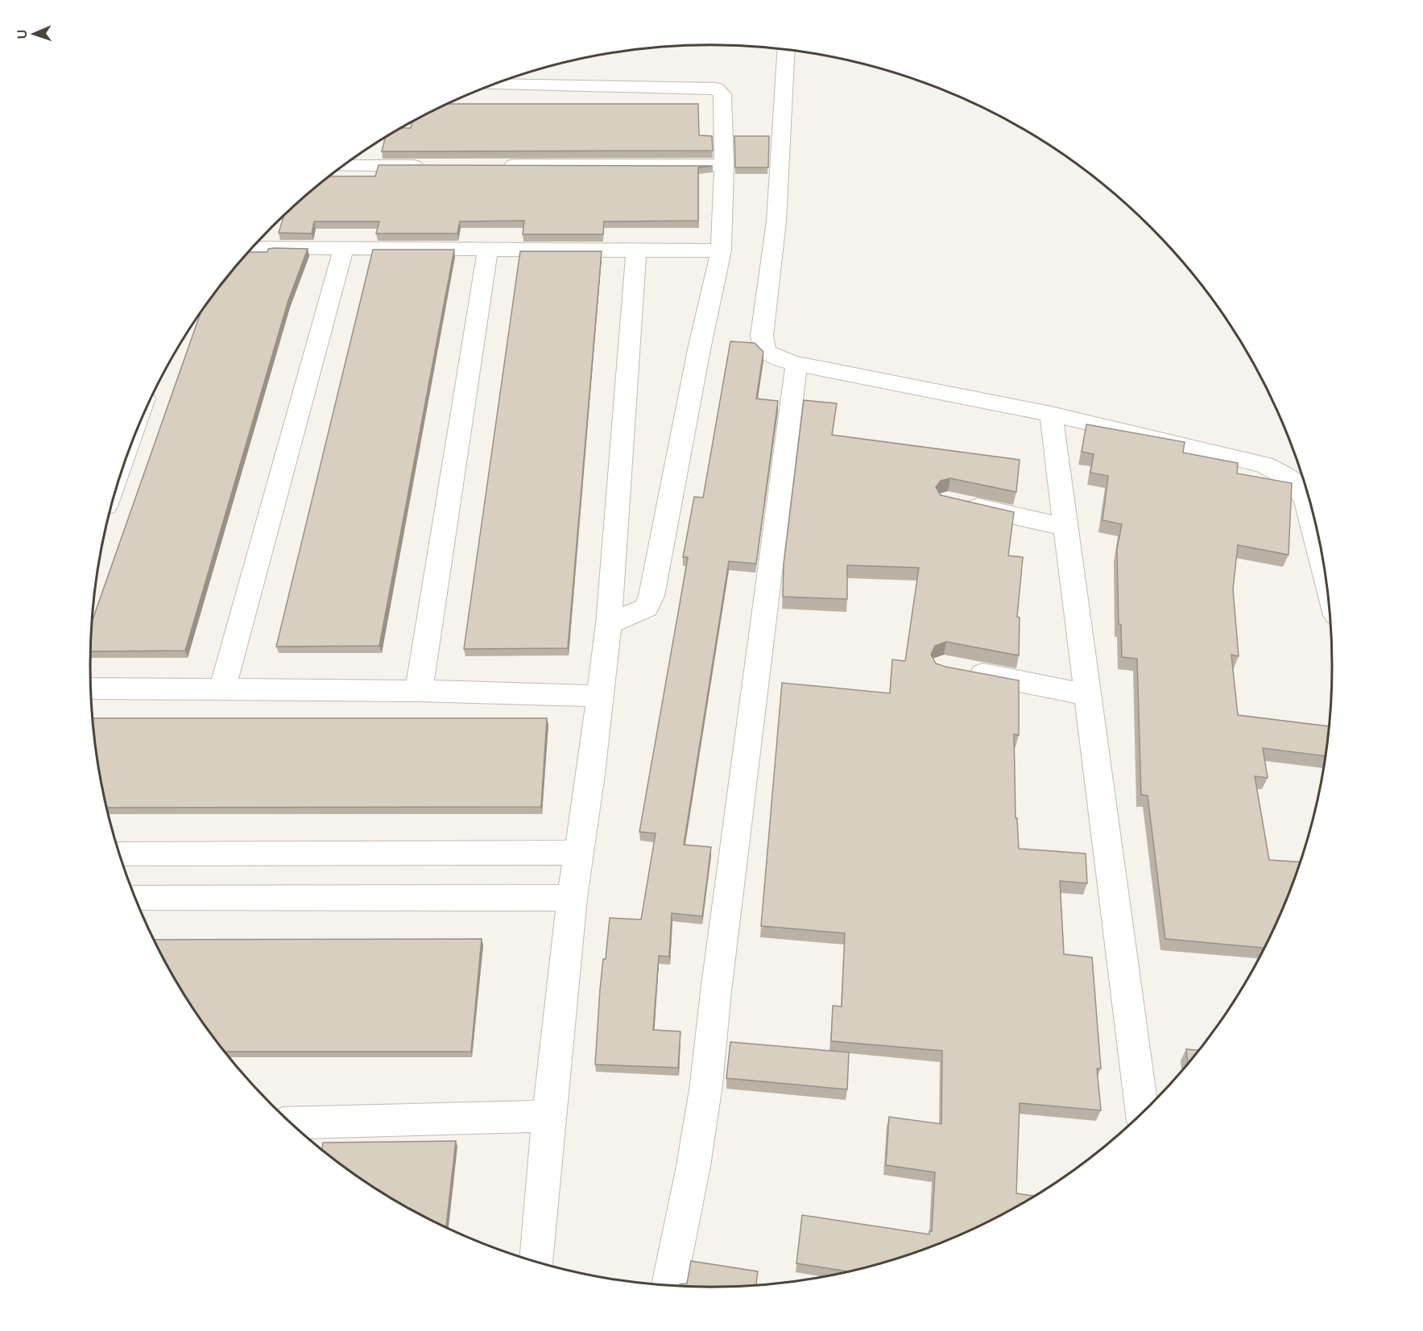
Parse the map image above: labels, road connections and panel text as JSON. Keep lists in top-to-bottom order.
{
  "north": "left"
}
